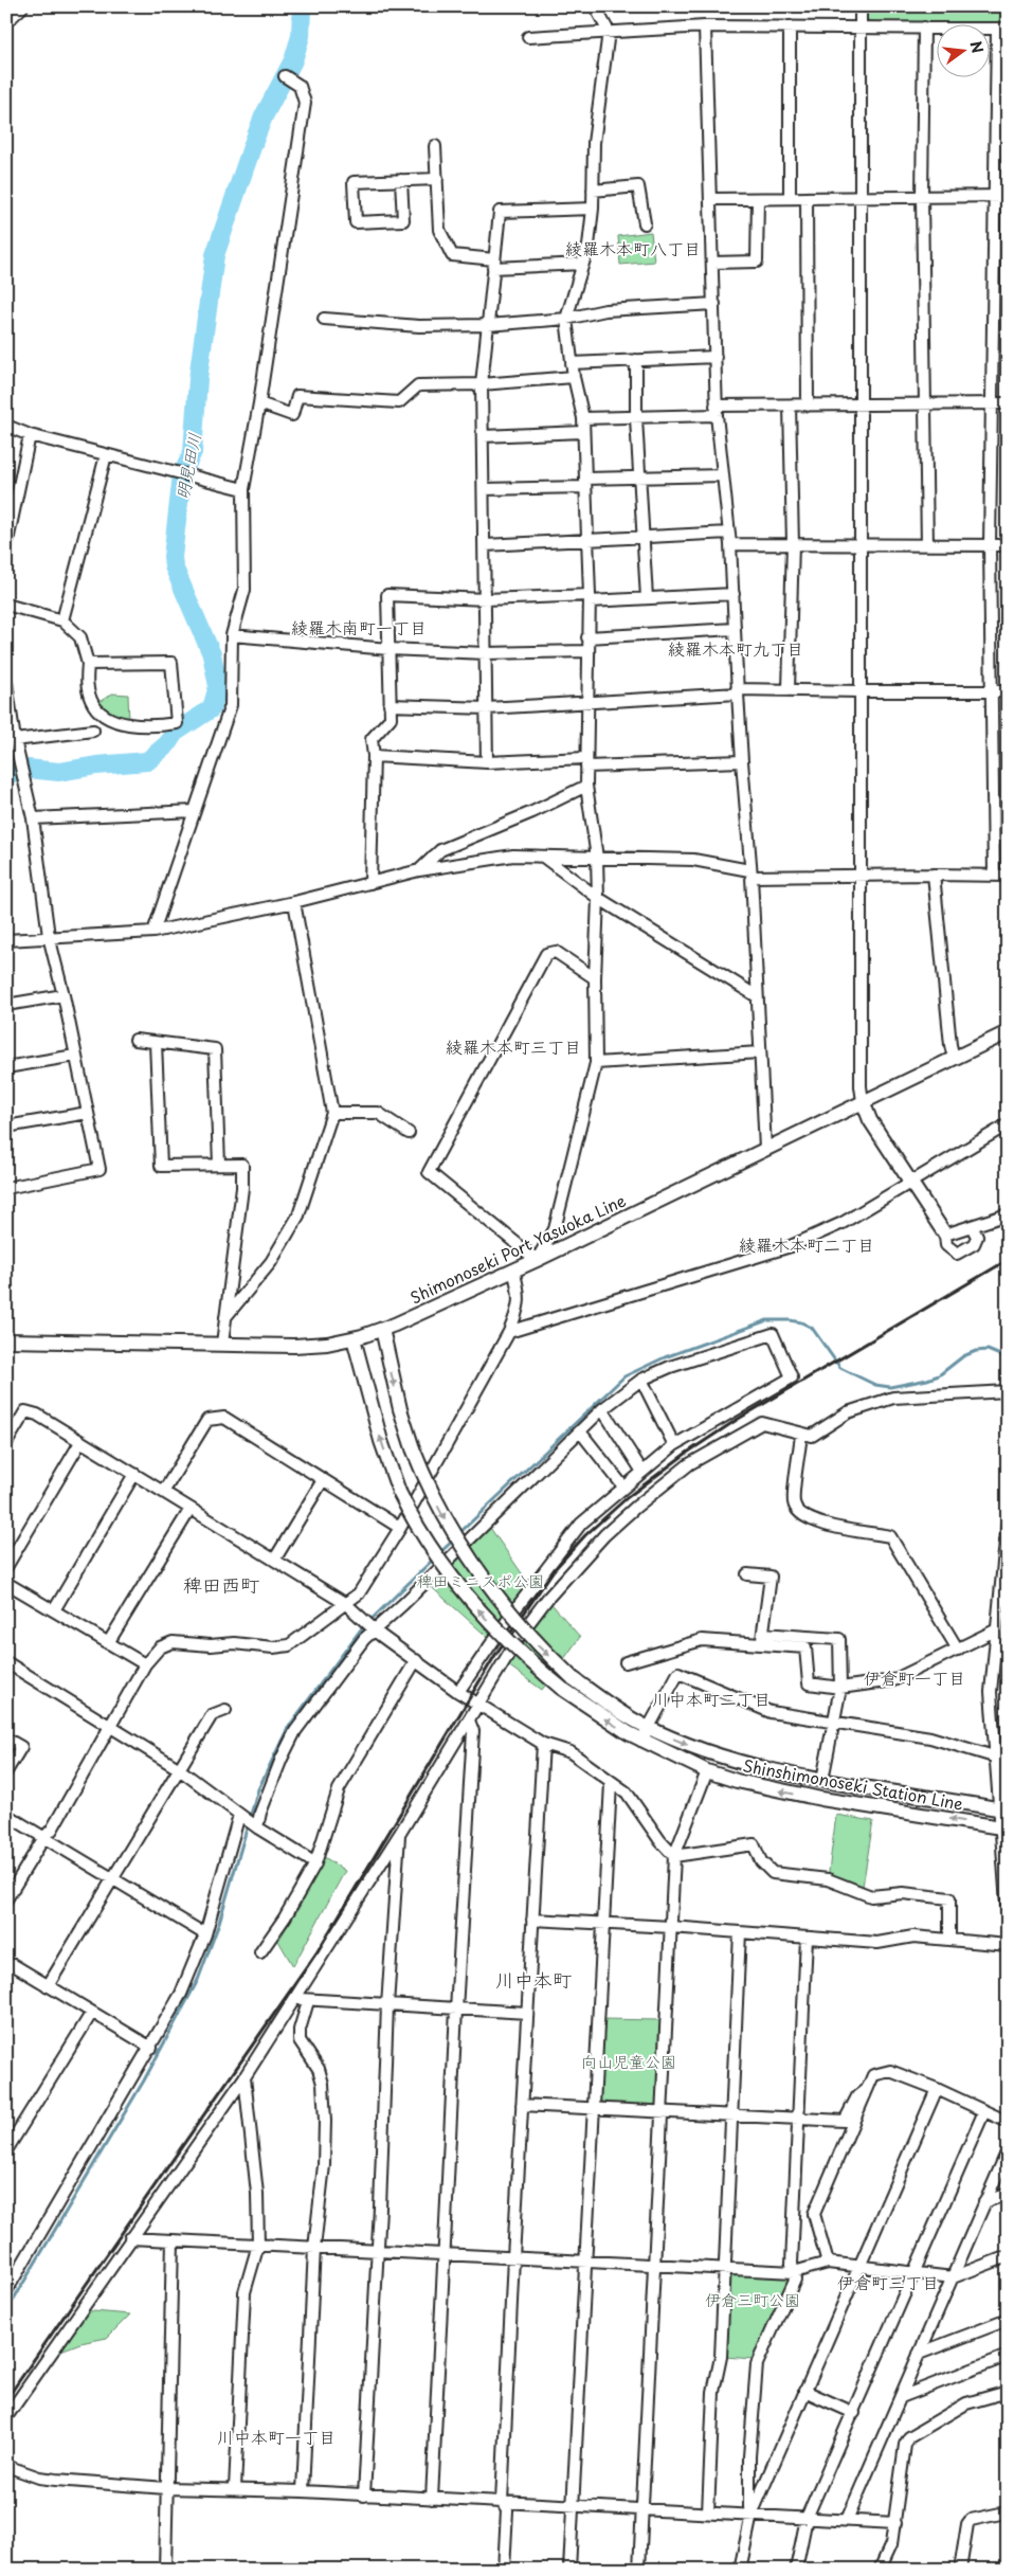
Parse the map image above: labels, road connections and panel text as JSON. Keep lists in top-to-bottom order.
{
  "streets": {
    "main road": ["Shimonoseki Port Yasuoka Line", "Shinshimonoseki Station Line"]
  },
  "crossings": [
    ["Shimonoseki Port Yasuoka Line", "Shinshimonoseki Station Line"]
  ],
  "districts": [
    "綾羅木本町八丁目",
    "綾羅木南町一丁目",
    "綾羅木本町九丁目",
    "綾羅木本町三丁目",
    "綾羅木本町二丁目",
    "稗田西町",
    "伊倉町一丁目",
    "川中本町二丁目",
    "川中本町",
    "伊倉町三丁目",
    "川中本町一丁目"
  ],
  "water": ["明見田川"],
  "parks": ["稗田ミニスポ公園", "向山児童公園", "伊倉三町公園"],
  "north": "right"
}
